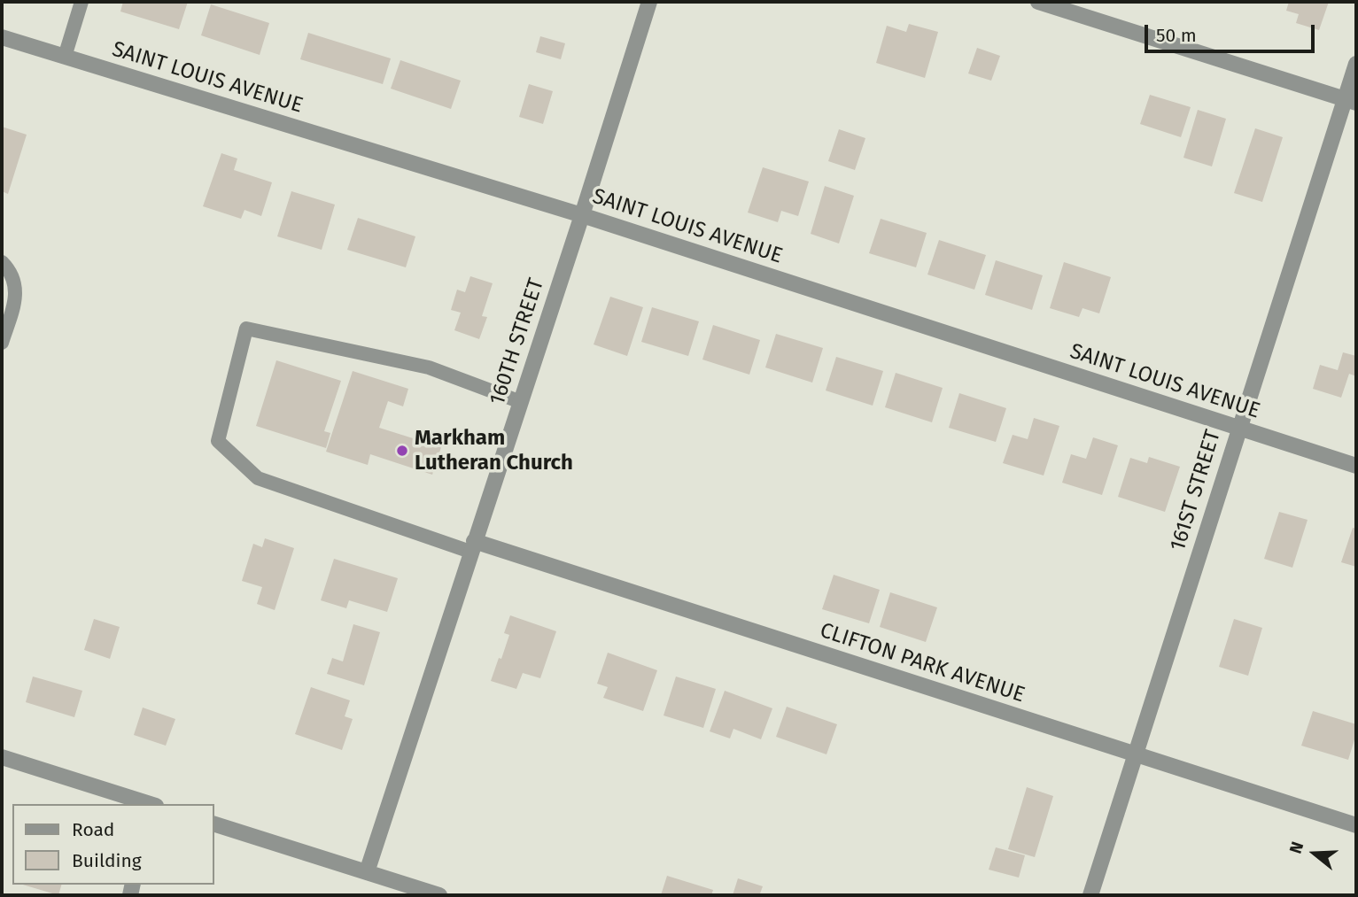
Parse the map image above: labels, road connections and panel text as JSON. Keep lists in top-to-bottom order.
{
  "streets": {
    "street": [
      "SAINT LOUIS AVENUE",
      "160TH STREET",
      "161ST STREET",
      "CLIFTON PARK AVENUE"
    ]
  },
  "crossings": [
    ["SAINT LOUIS AVENUE", "160TH STREET"],
    ["SAINT LOUIS AVENUE", "161ST STREET"],
    ["160TH STREET", "CLIFTON PARK AVENUE"],
    ["161ST STREET", "CLIFTON PARK AVENUE"]
  ],
  "places": ["Markham Lutheran Church"],
  "legend": ["Road", "Building"],
  "scale_bar": "50 m",
  "north": "left"
}
